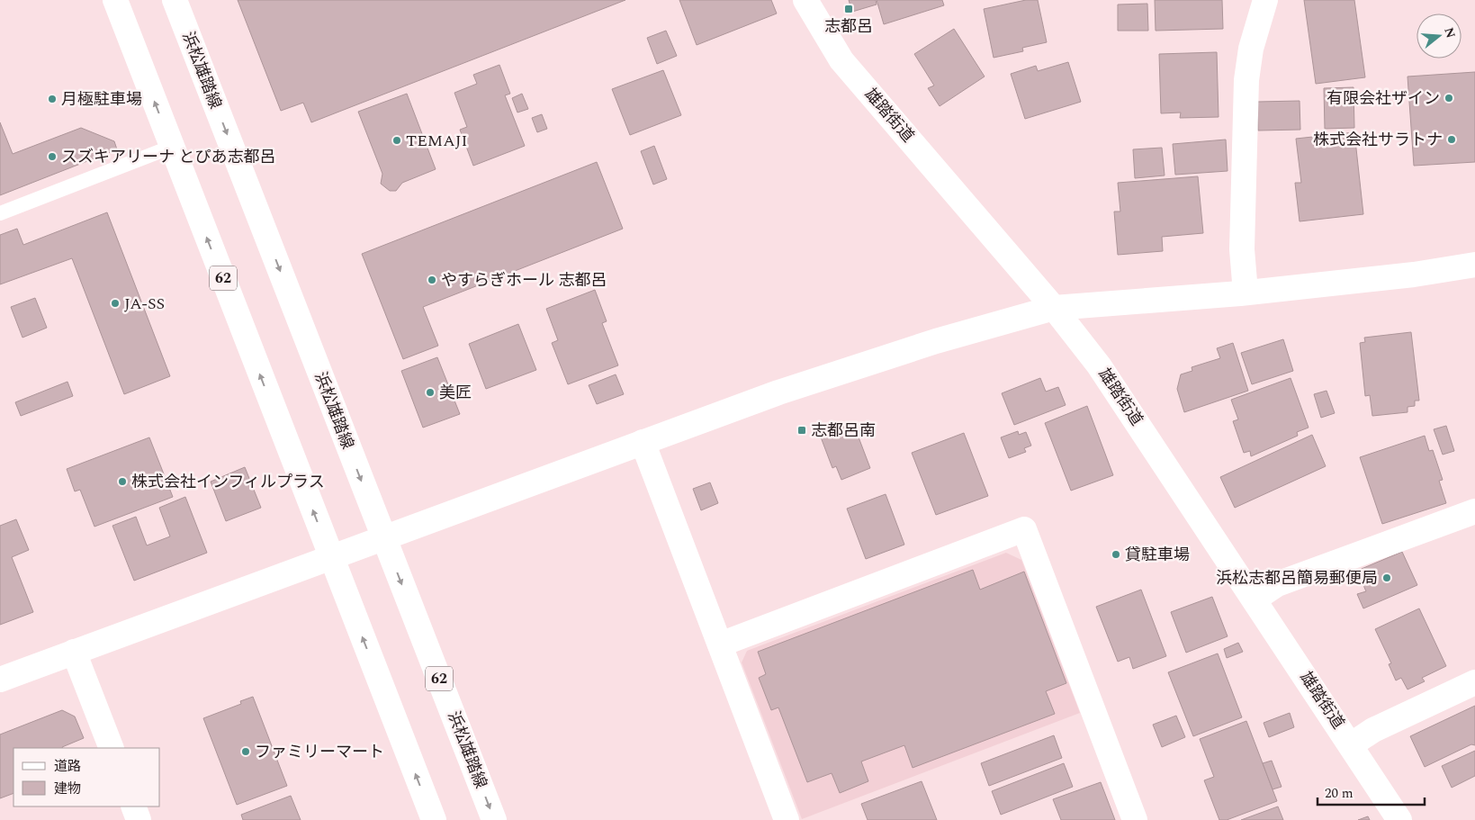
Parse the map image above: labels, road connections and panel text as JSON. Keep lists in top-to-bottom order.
{
  "streets": {
    "street": ["浜松雄踏線", "雄踏街道", "62"]
  },
  "places": {
    "transit": ["志都呂", "志都呂南"],
    "other": [
      "有限会社ザイン",
      "月極駐車場",
      "株式会社サラトナ",
      "TEMAJI",
      "スズキアリーナ とぴあ志都呂",
      "やすらぎホール 志都呂",
      "JA-SS",
      "美匠",
      "株式会社インフィルプラス",
      "貸駐車場",
      "浜松志都呂簡易郵便局",
      "ファミリーマート"
    ]
  },
  "legend": ["道路", "建物"],
  "scale_bar": "20 m",
  "north": "right"
}
